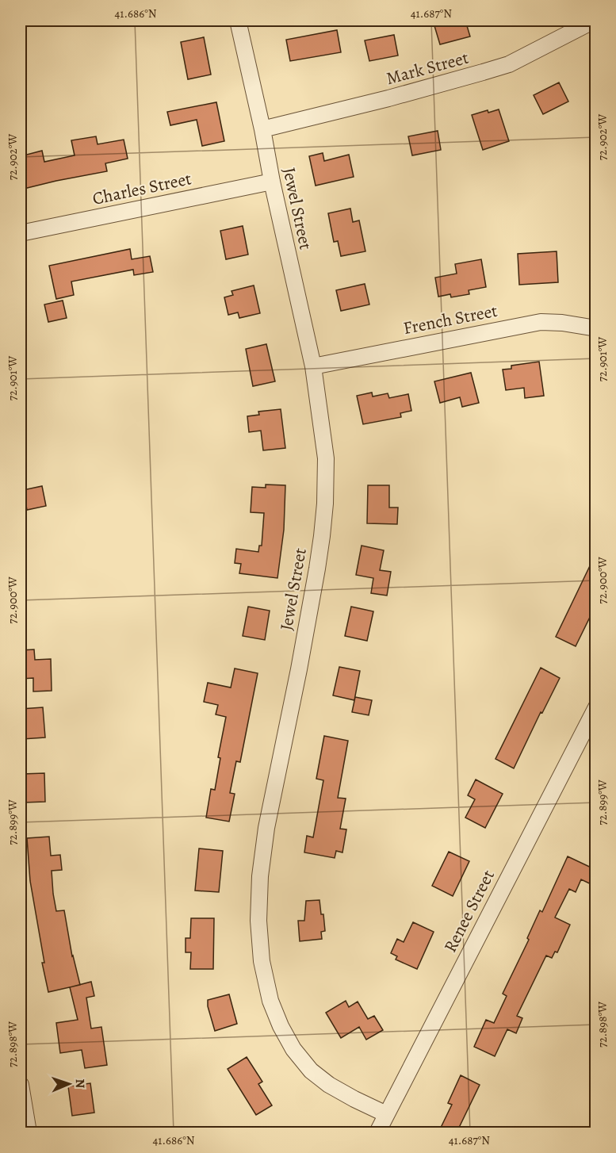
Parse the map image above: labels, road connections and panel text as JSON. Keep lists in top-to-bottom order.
{
  "streets": {
    "street": [
      "Mark Street",
      "Charles Street",
      "Jewel Street",
      "French Street",
      "Renee Street"
    ]
  },
  "crossings": [
    ["Mark Street", "Jewel Street"],
    ["Charles Street", "Jewel Street"],
    ["Jewel Street", "French Street"],
    ["Jewel Street", "Renee Street"]
  ],
  "north": "right",
  "coordinates": [
    "41.686°N",
    "41.687°N",
    "72.902°W",
    "72.901°W",
    "72.900°W",
    "72.899°W",
    "72.898°W"
  ]
}
